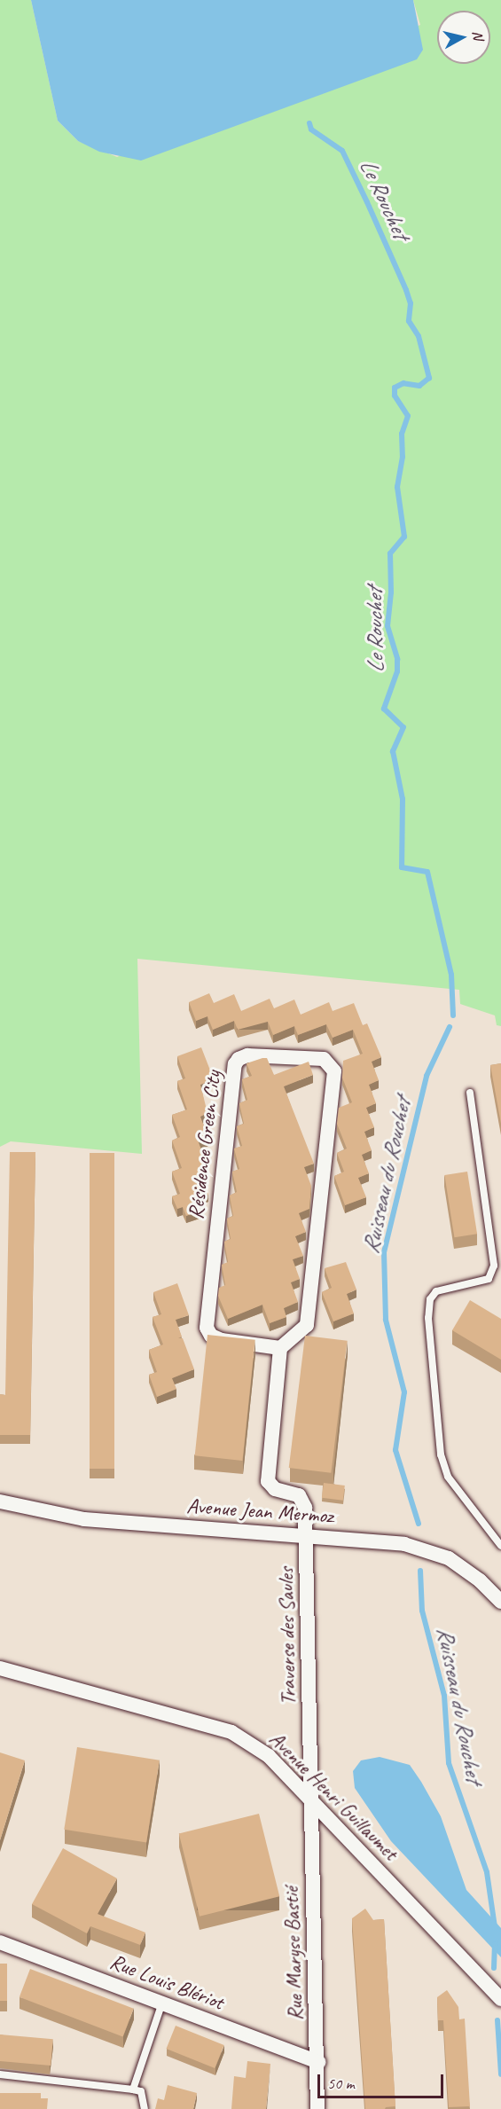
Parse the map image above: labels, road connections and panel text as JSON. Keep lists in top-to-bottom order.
{
  "streets": {
    "street": [
      "Résidence Green City",
      "Avenue Jean Mermoz",
      "Traverse des Saules",
      "Avenue Henri Guillaumet",
      "Rue Maryse Bastié",
      "Rue Louis Blériot"
    ]
  },
  "crossings": [
    ["Avenue Jean Mermoz", "Traverse des Saules"],
    ["Traverse des Saules", "Avenue Henri Guillaumet"],
    ["Traverse des Saules", "Rue Maryse Bastié"],
    ["Avenue Henri Guillaumet", "Rue Maryse Bastié"],
    ["Rue Maryse Bastié", "Rue Louis Blériot"]
  ],
  "water": ["Le Rouchet", "Ruisseau du Rouchet"],
  "scale_bar": "50 m",
  "north": "right"
}
